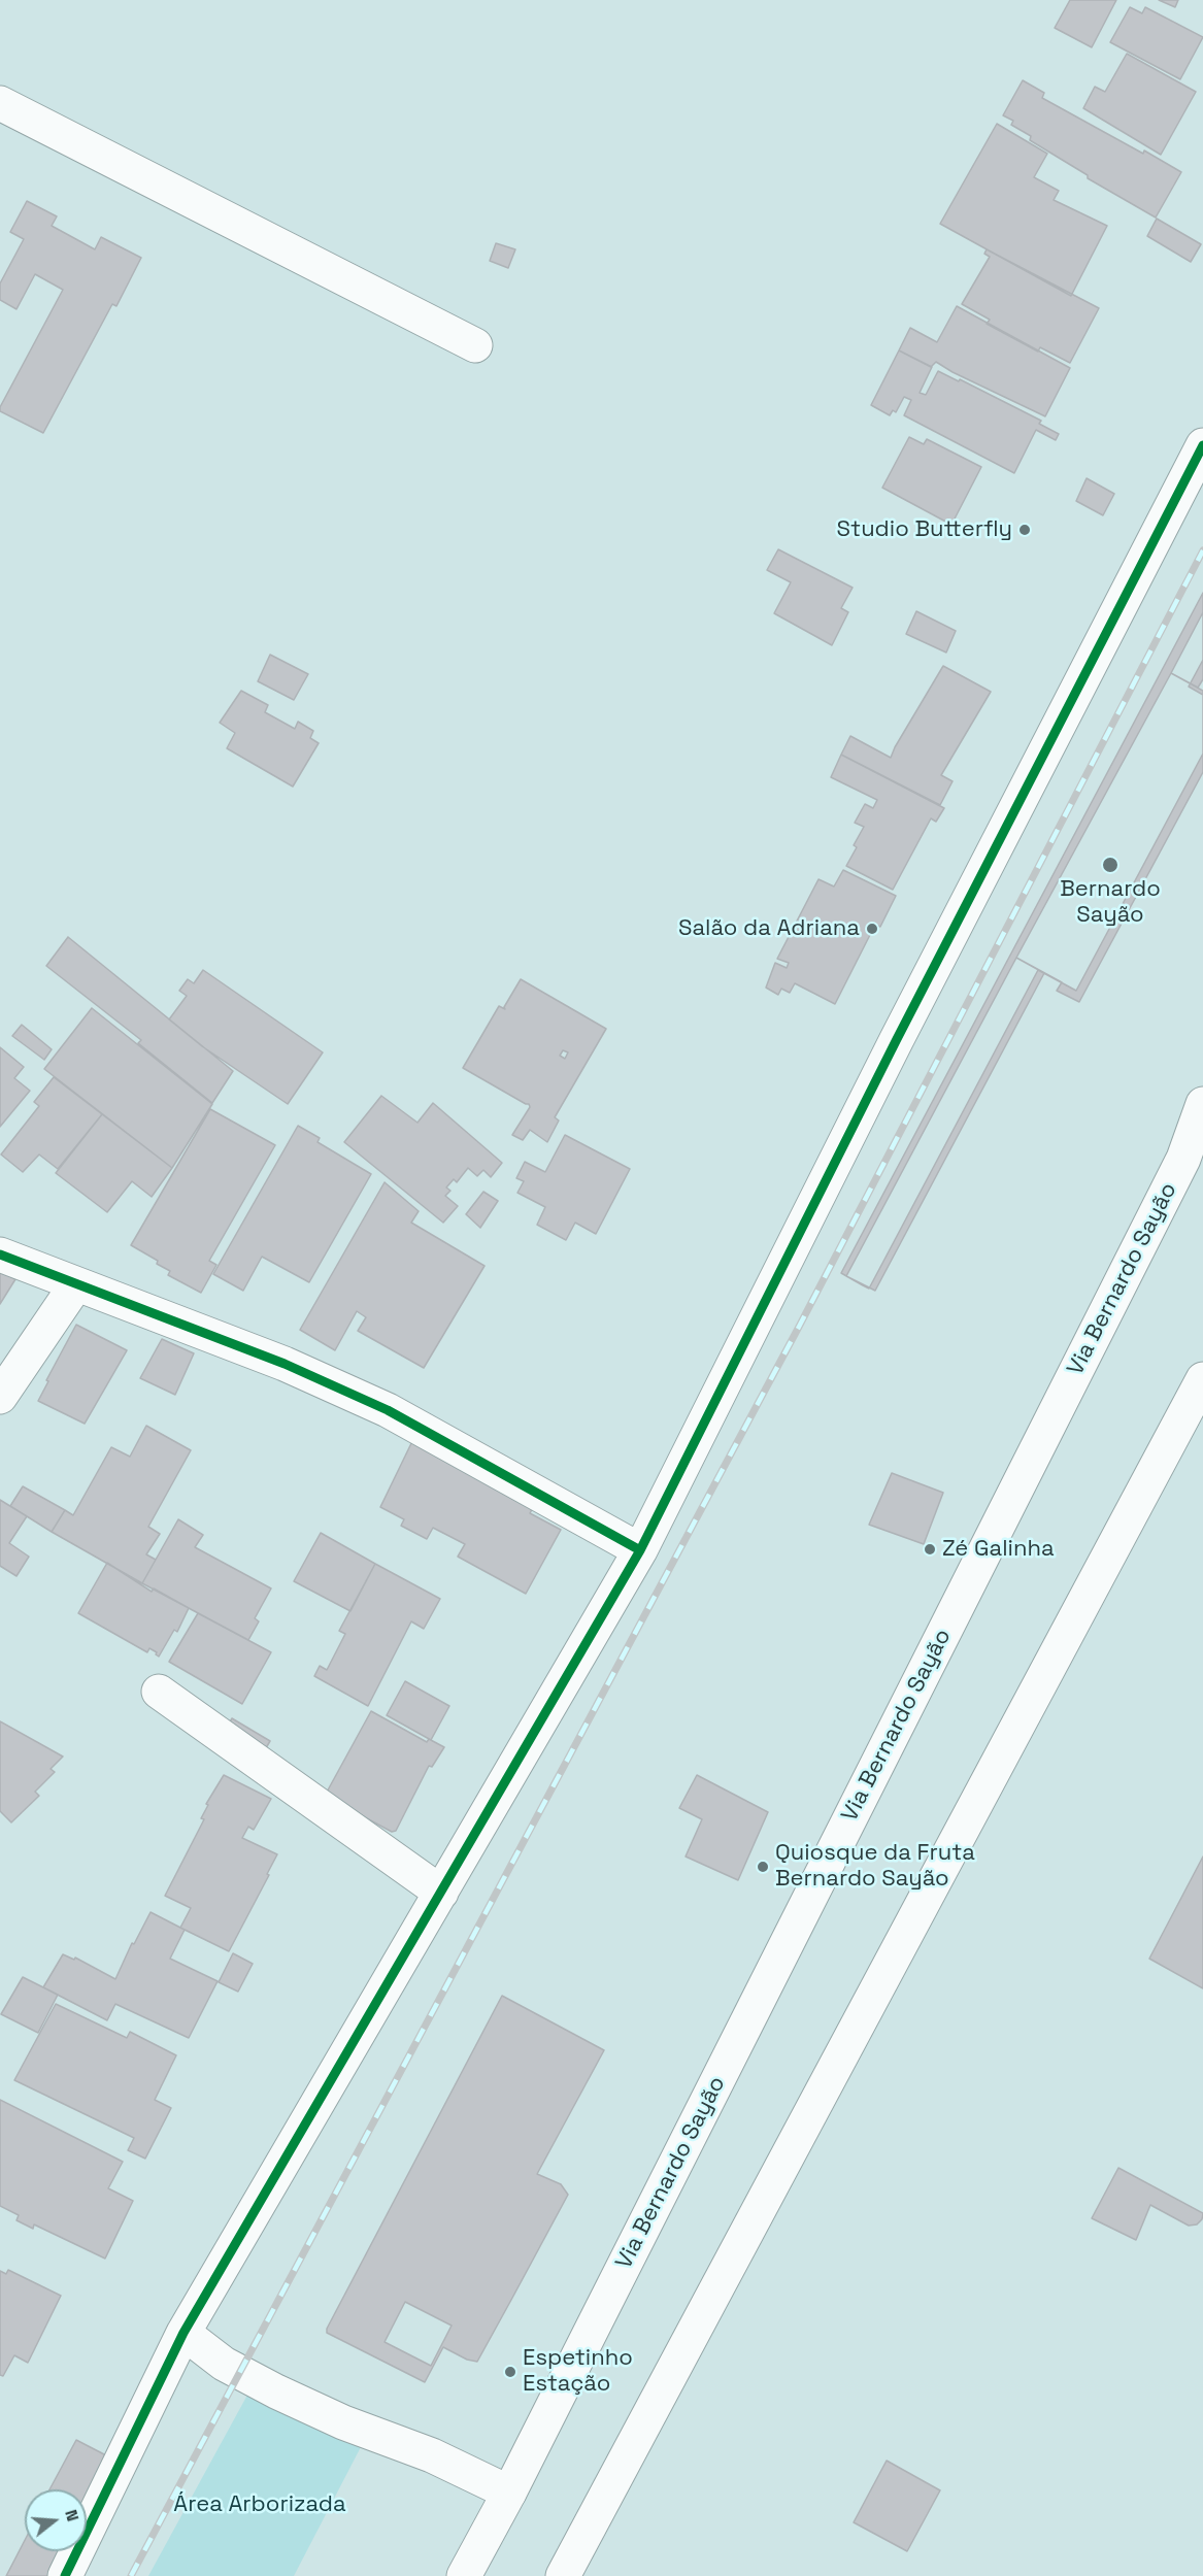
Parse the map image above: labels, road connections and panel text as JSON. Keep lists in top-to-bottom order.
{
  "streets": {
    "street": ["Via Bernardo Sayão"]
  },
  "parks": ["Área Arborizada"],
  "places": [
    "Studio Butterfly",
    "Bernardo Sayão",
    "Salão da Adriana",
    "Zé Galinha",
    "Quiosque da Fruta Bernardo Sayão",
    "Espetinho Estação"
  ],
  "north": "right"
}
